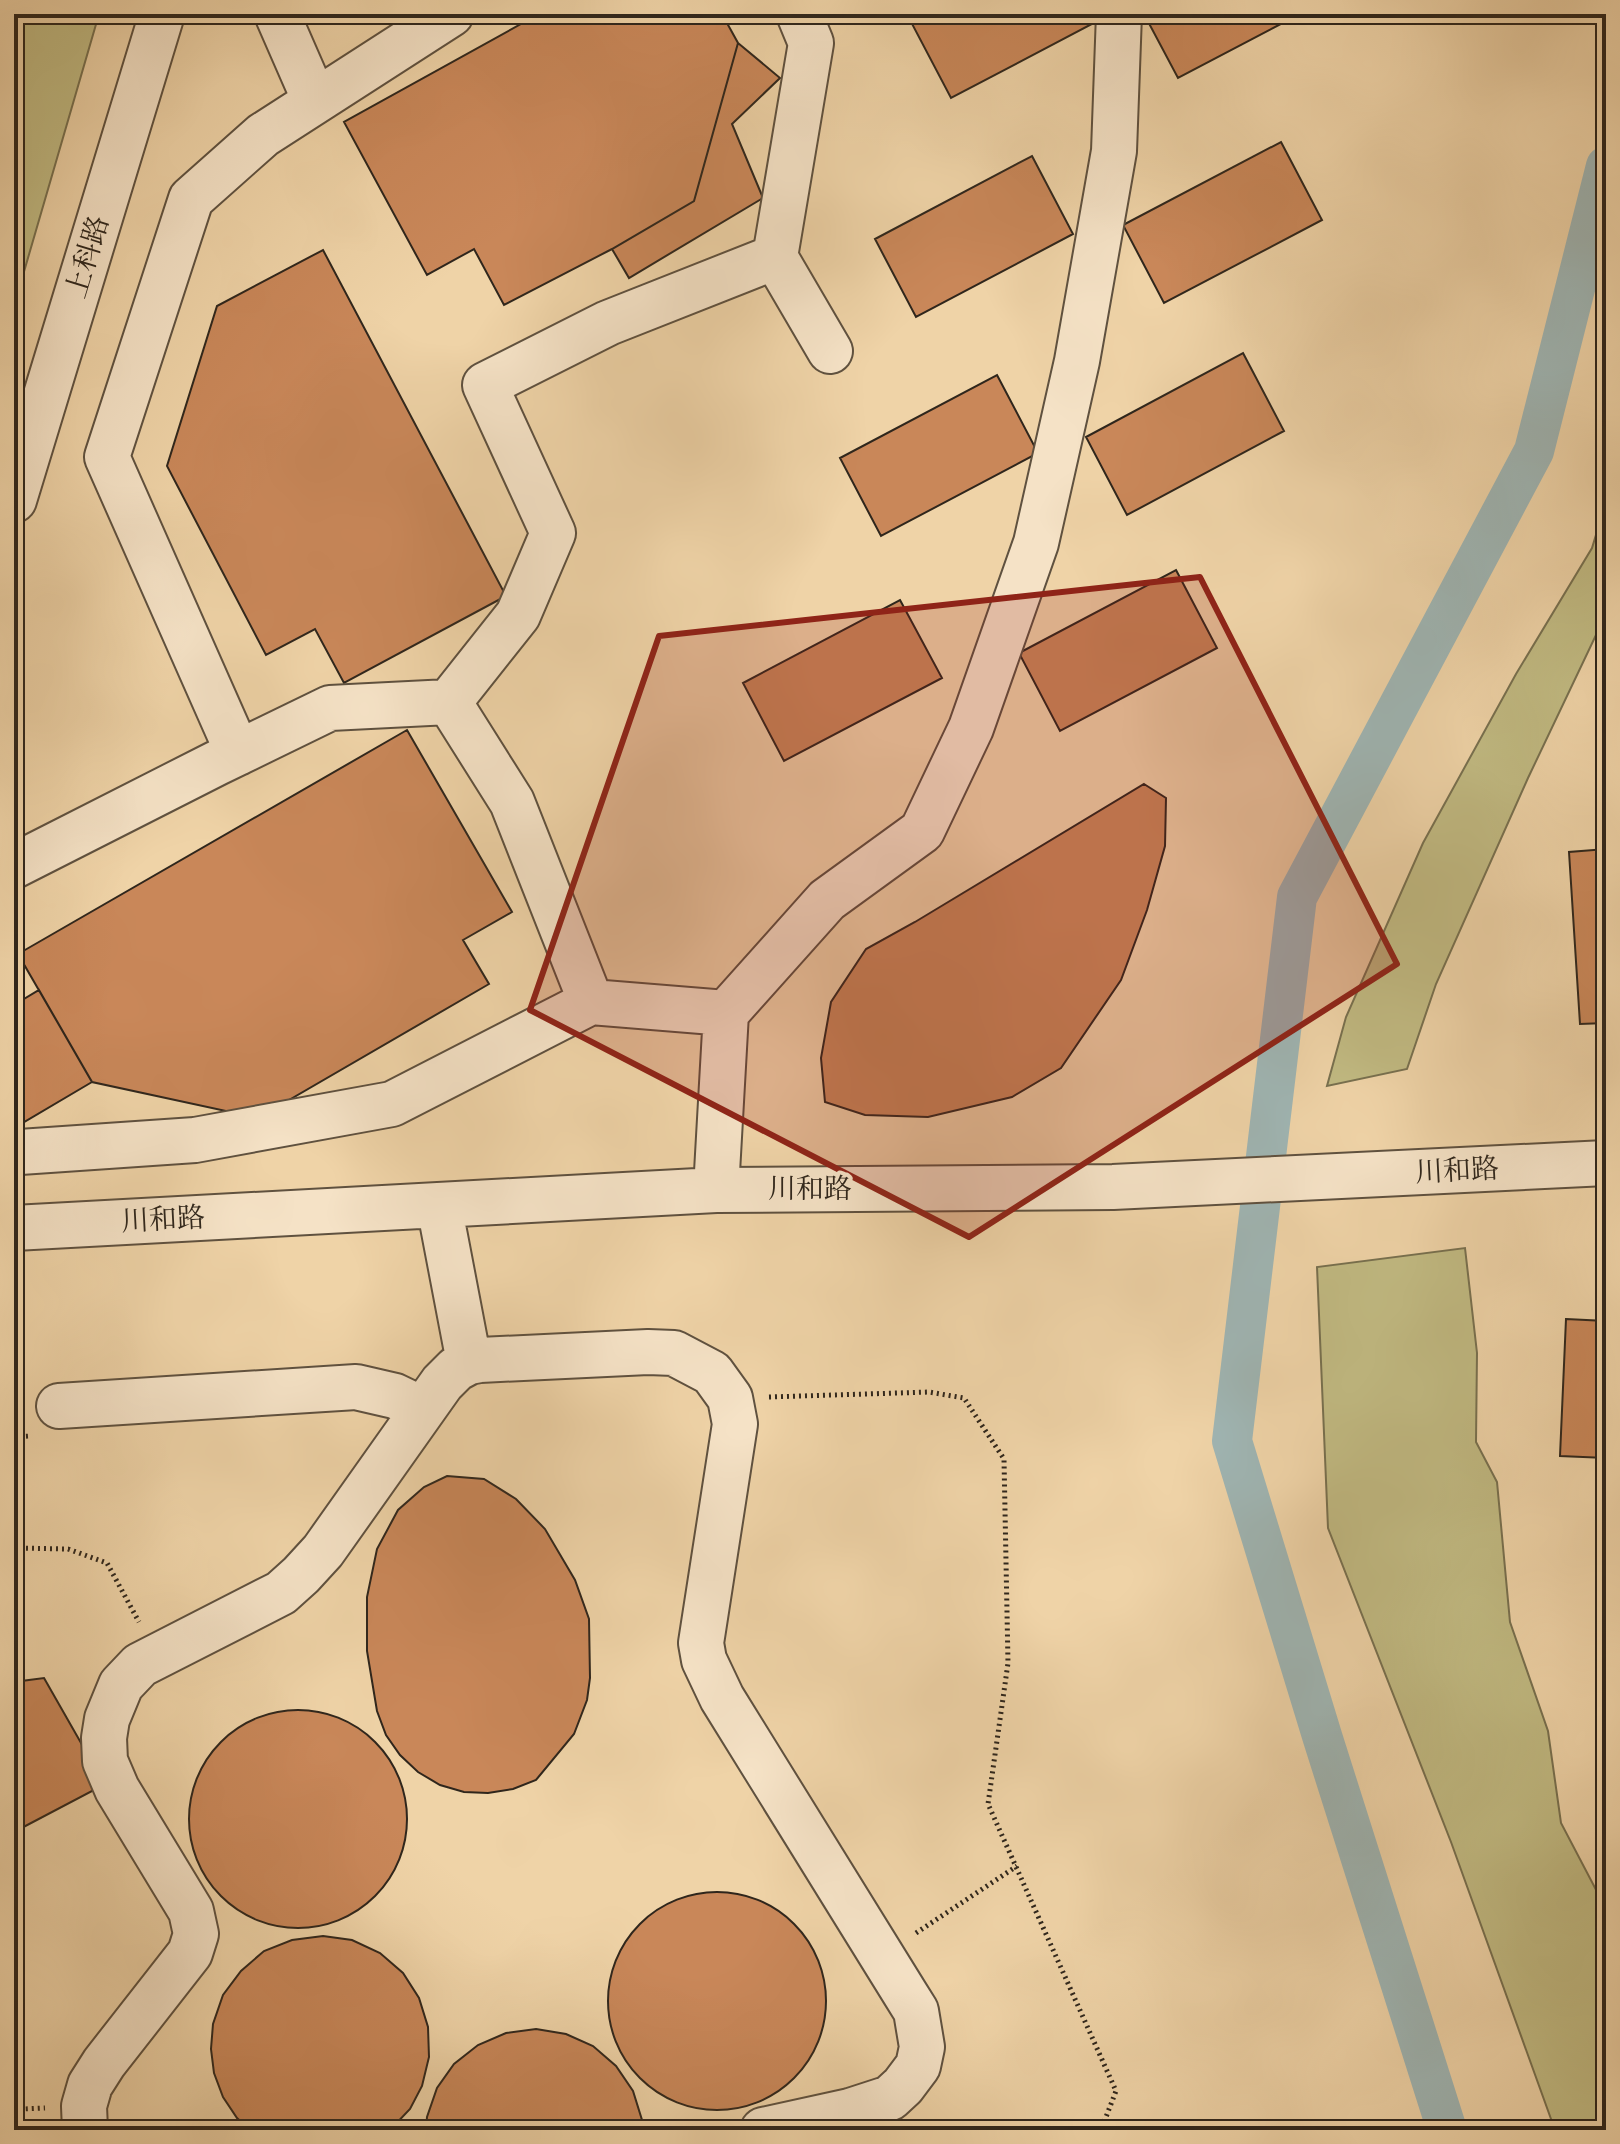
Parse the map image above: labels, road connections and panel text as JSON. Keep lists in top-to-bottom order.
{
  "streets": {
    "street": ["上科路", "川和路"]
  }
}
